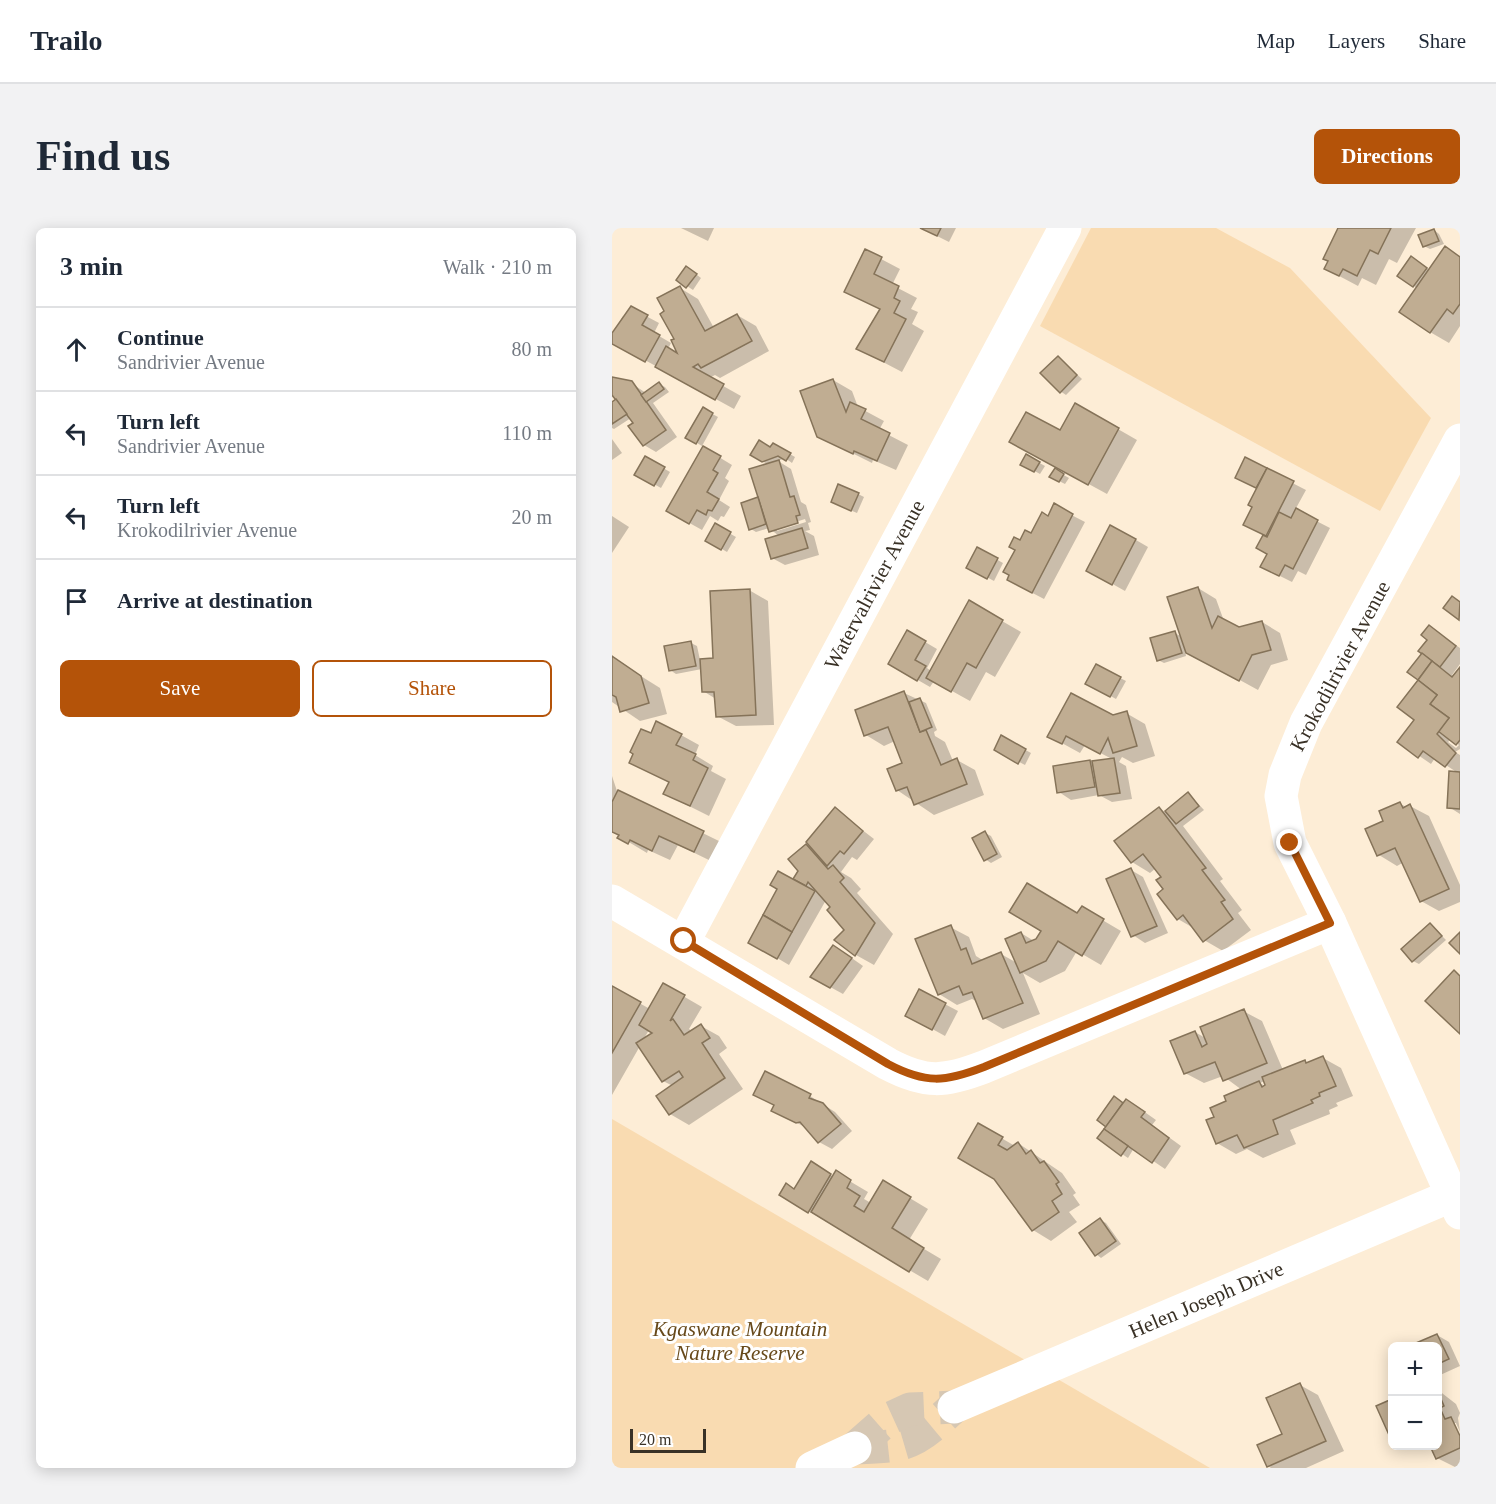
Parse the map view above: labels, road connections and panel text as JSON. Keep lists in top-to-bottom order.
{
  "streets": {
    "street": ["Watervalrivier Avenue", "Krokodilrivier Avenue", "Helen Joseph Drive"]
  },
  "crossings": [
    ["Krokodilrivier Avenue", "Helen Joseph Drive"]
  ],
  "parks": ["Kgaswane Mountain Nature Reserve"],
  "scale_bar": "20 m",
  "page": {
    "header": "Trailo",
    "nav": ["Map", "Layers", "Share"],
    "buttons": [
      "Directions",
      ["Save", "Share"]
    ],
    "title": "Find us",
    "heading": ["3 min", "Walk · 210 m"],
    "list": [
      ["Continue", "Sandrivier Avenue", "80 m"],
      ["Turn left", "Sandrivier Avenue", "110 m"],
      ["Turn left", "Krokodilrivier Avenue", "20 m"],
      "Arrive at destination"
    ],
    "map_buttons": ["+", "−"],
    "scale": "20 m"
  }
}
